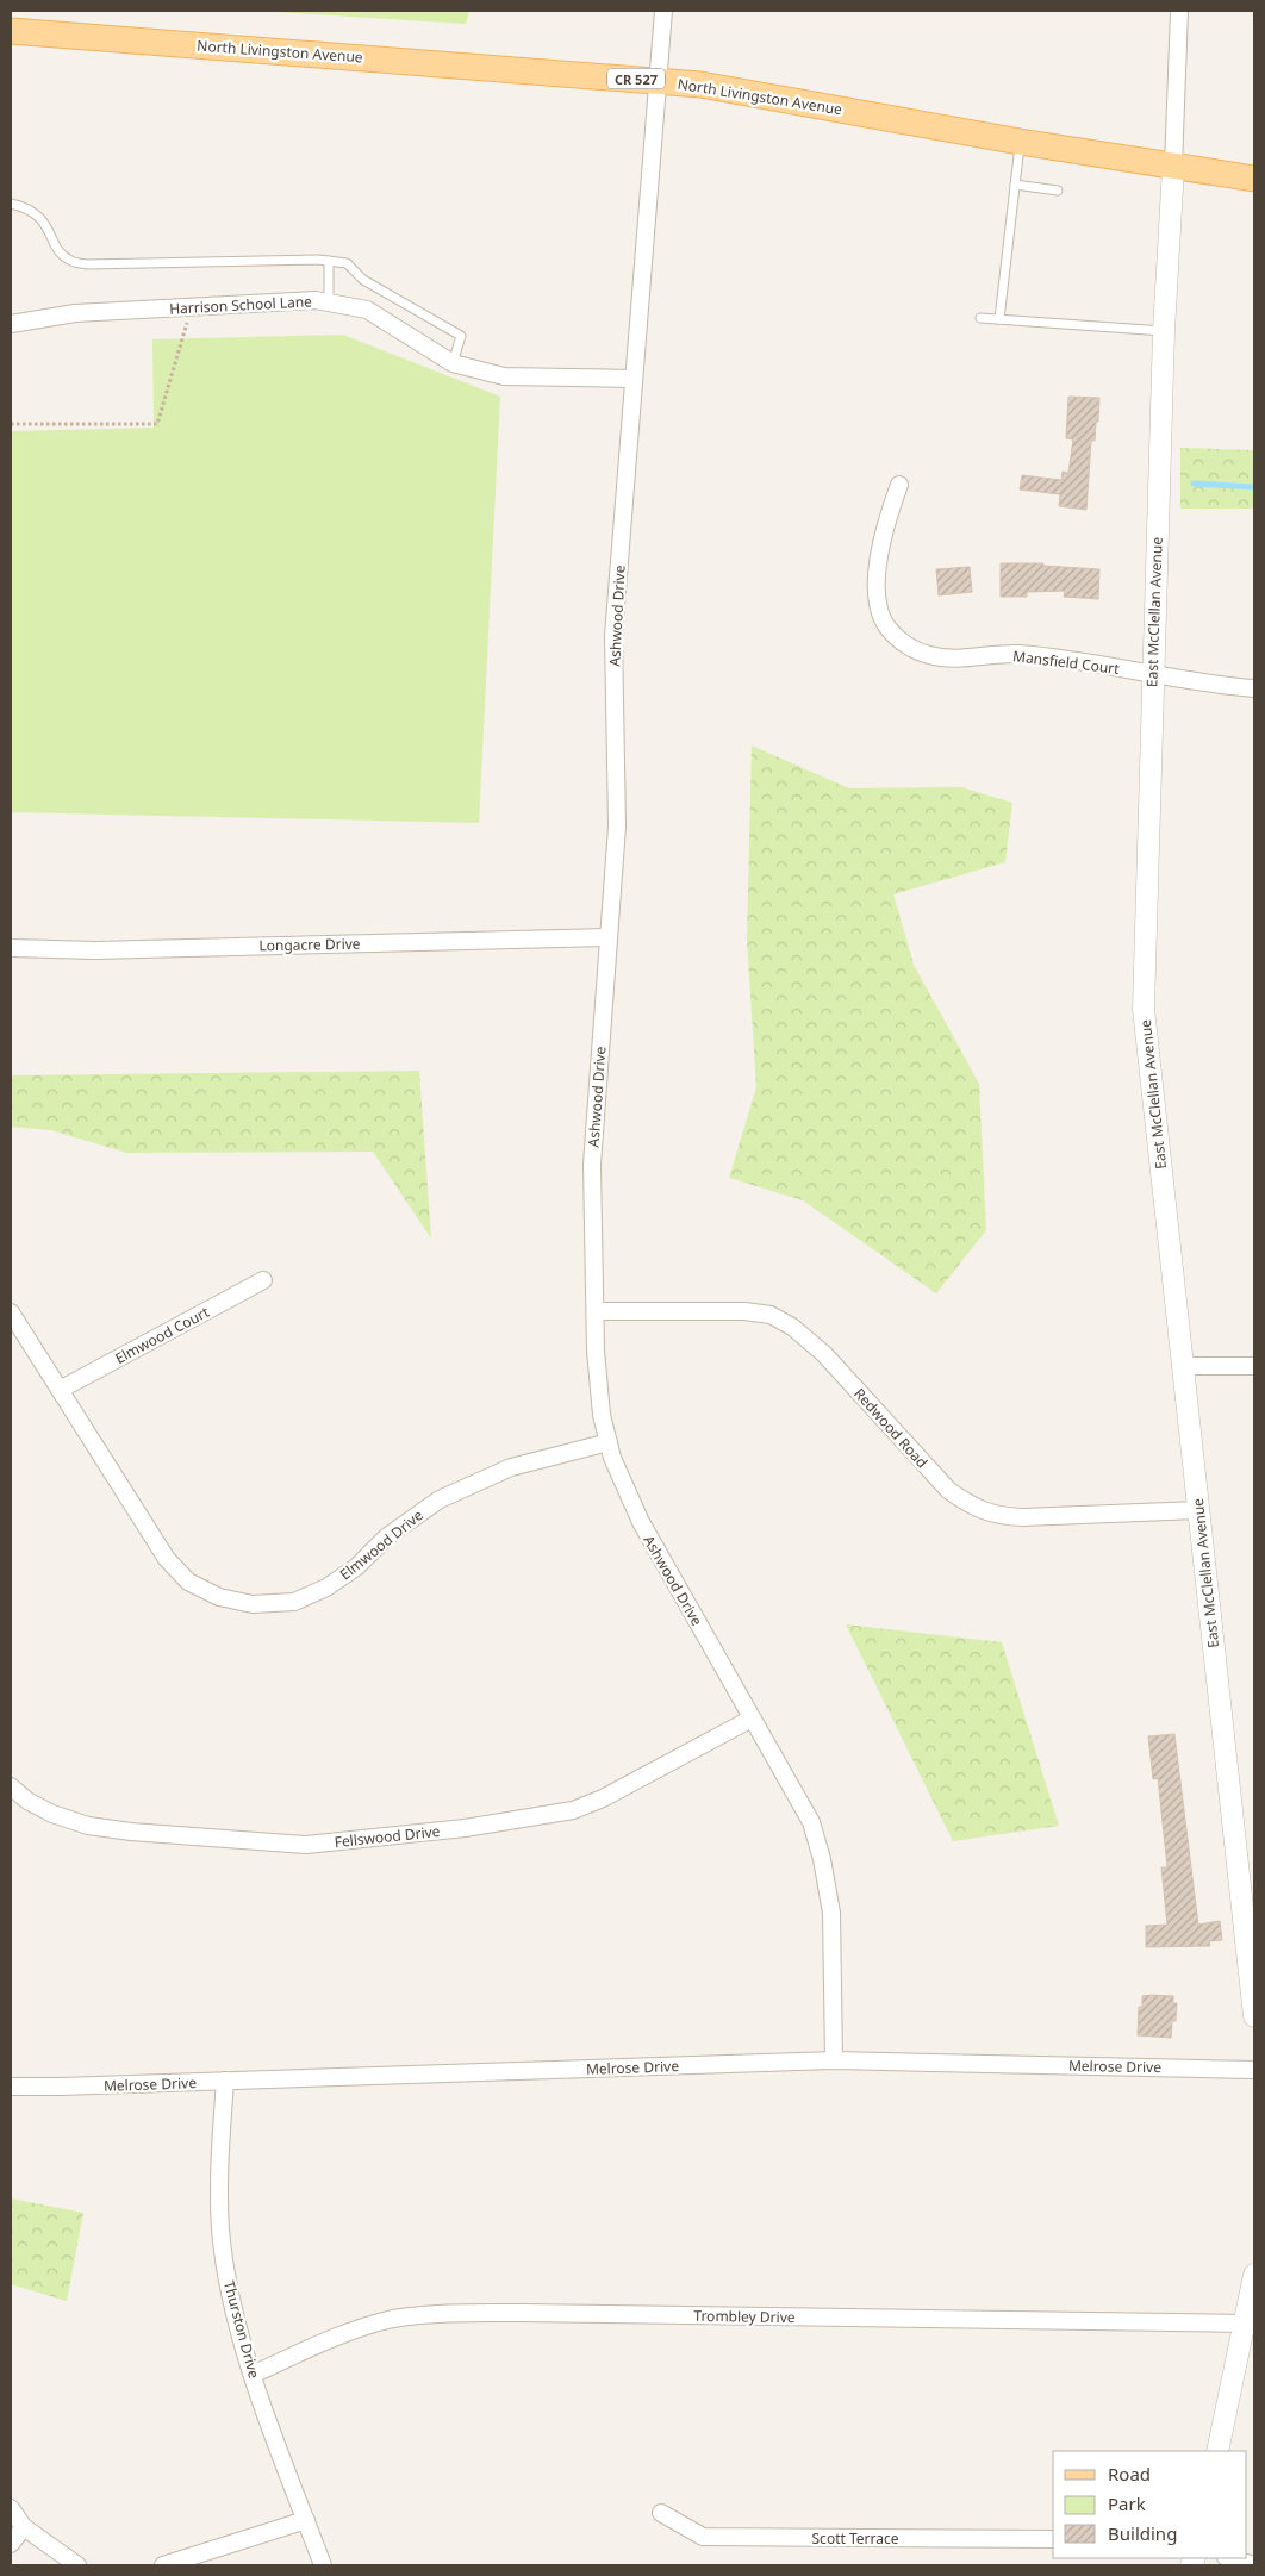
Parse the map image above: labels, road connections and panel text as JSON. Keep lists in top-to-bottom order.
{
  "streets": {
    "main road": ["North Livingston Avenue", "CR 527"],
    "street": [
      "Harrison School Lane",
      "East McClellan Avenue",
      "Ashwood Drive",
      "Mansfield Court",
      "Longacre Drive",
      "Elmwood Court",
      "Redwood Road",
      "Elmwood Drive",
      "Fellswood Drive",
      "Melrose Drive",
      "Trombley Drive",
      "Thurston Drive",
      "Scott Terrace"
    ]
  },
  "crossings": [
    ["North Livingston Avenue", "East McClellan Avenue"],
    ["North Livingston Avenue", "Ashwood Drive"],
    ["Harrison School Lane", "Ashwood Drive"],
    ["East McClellan Avenue", "Mansfield Court"],
    ["East McClellan Avenue", "Redwood Road"],
    ["Ashwood Drive", "Longacre Drive"],
    ["Ashwood Drive", "Redwood Road"],
    ["Ashwood Drive", "Elmwood Drive"],
    ["Ashwood Drive", "Fellswood Drive"],
    ["Ashwood Drive", "Melrose Drive"],
    ["Elmwood Court", "Elmwood Drive"],
    ["Melrose Drive", "Thurston Drive"],
    ["Trombley Drive", "Thurston Drive"]
  ],
  "legend": ["Road", "Park", "Building"]
}
